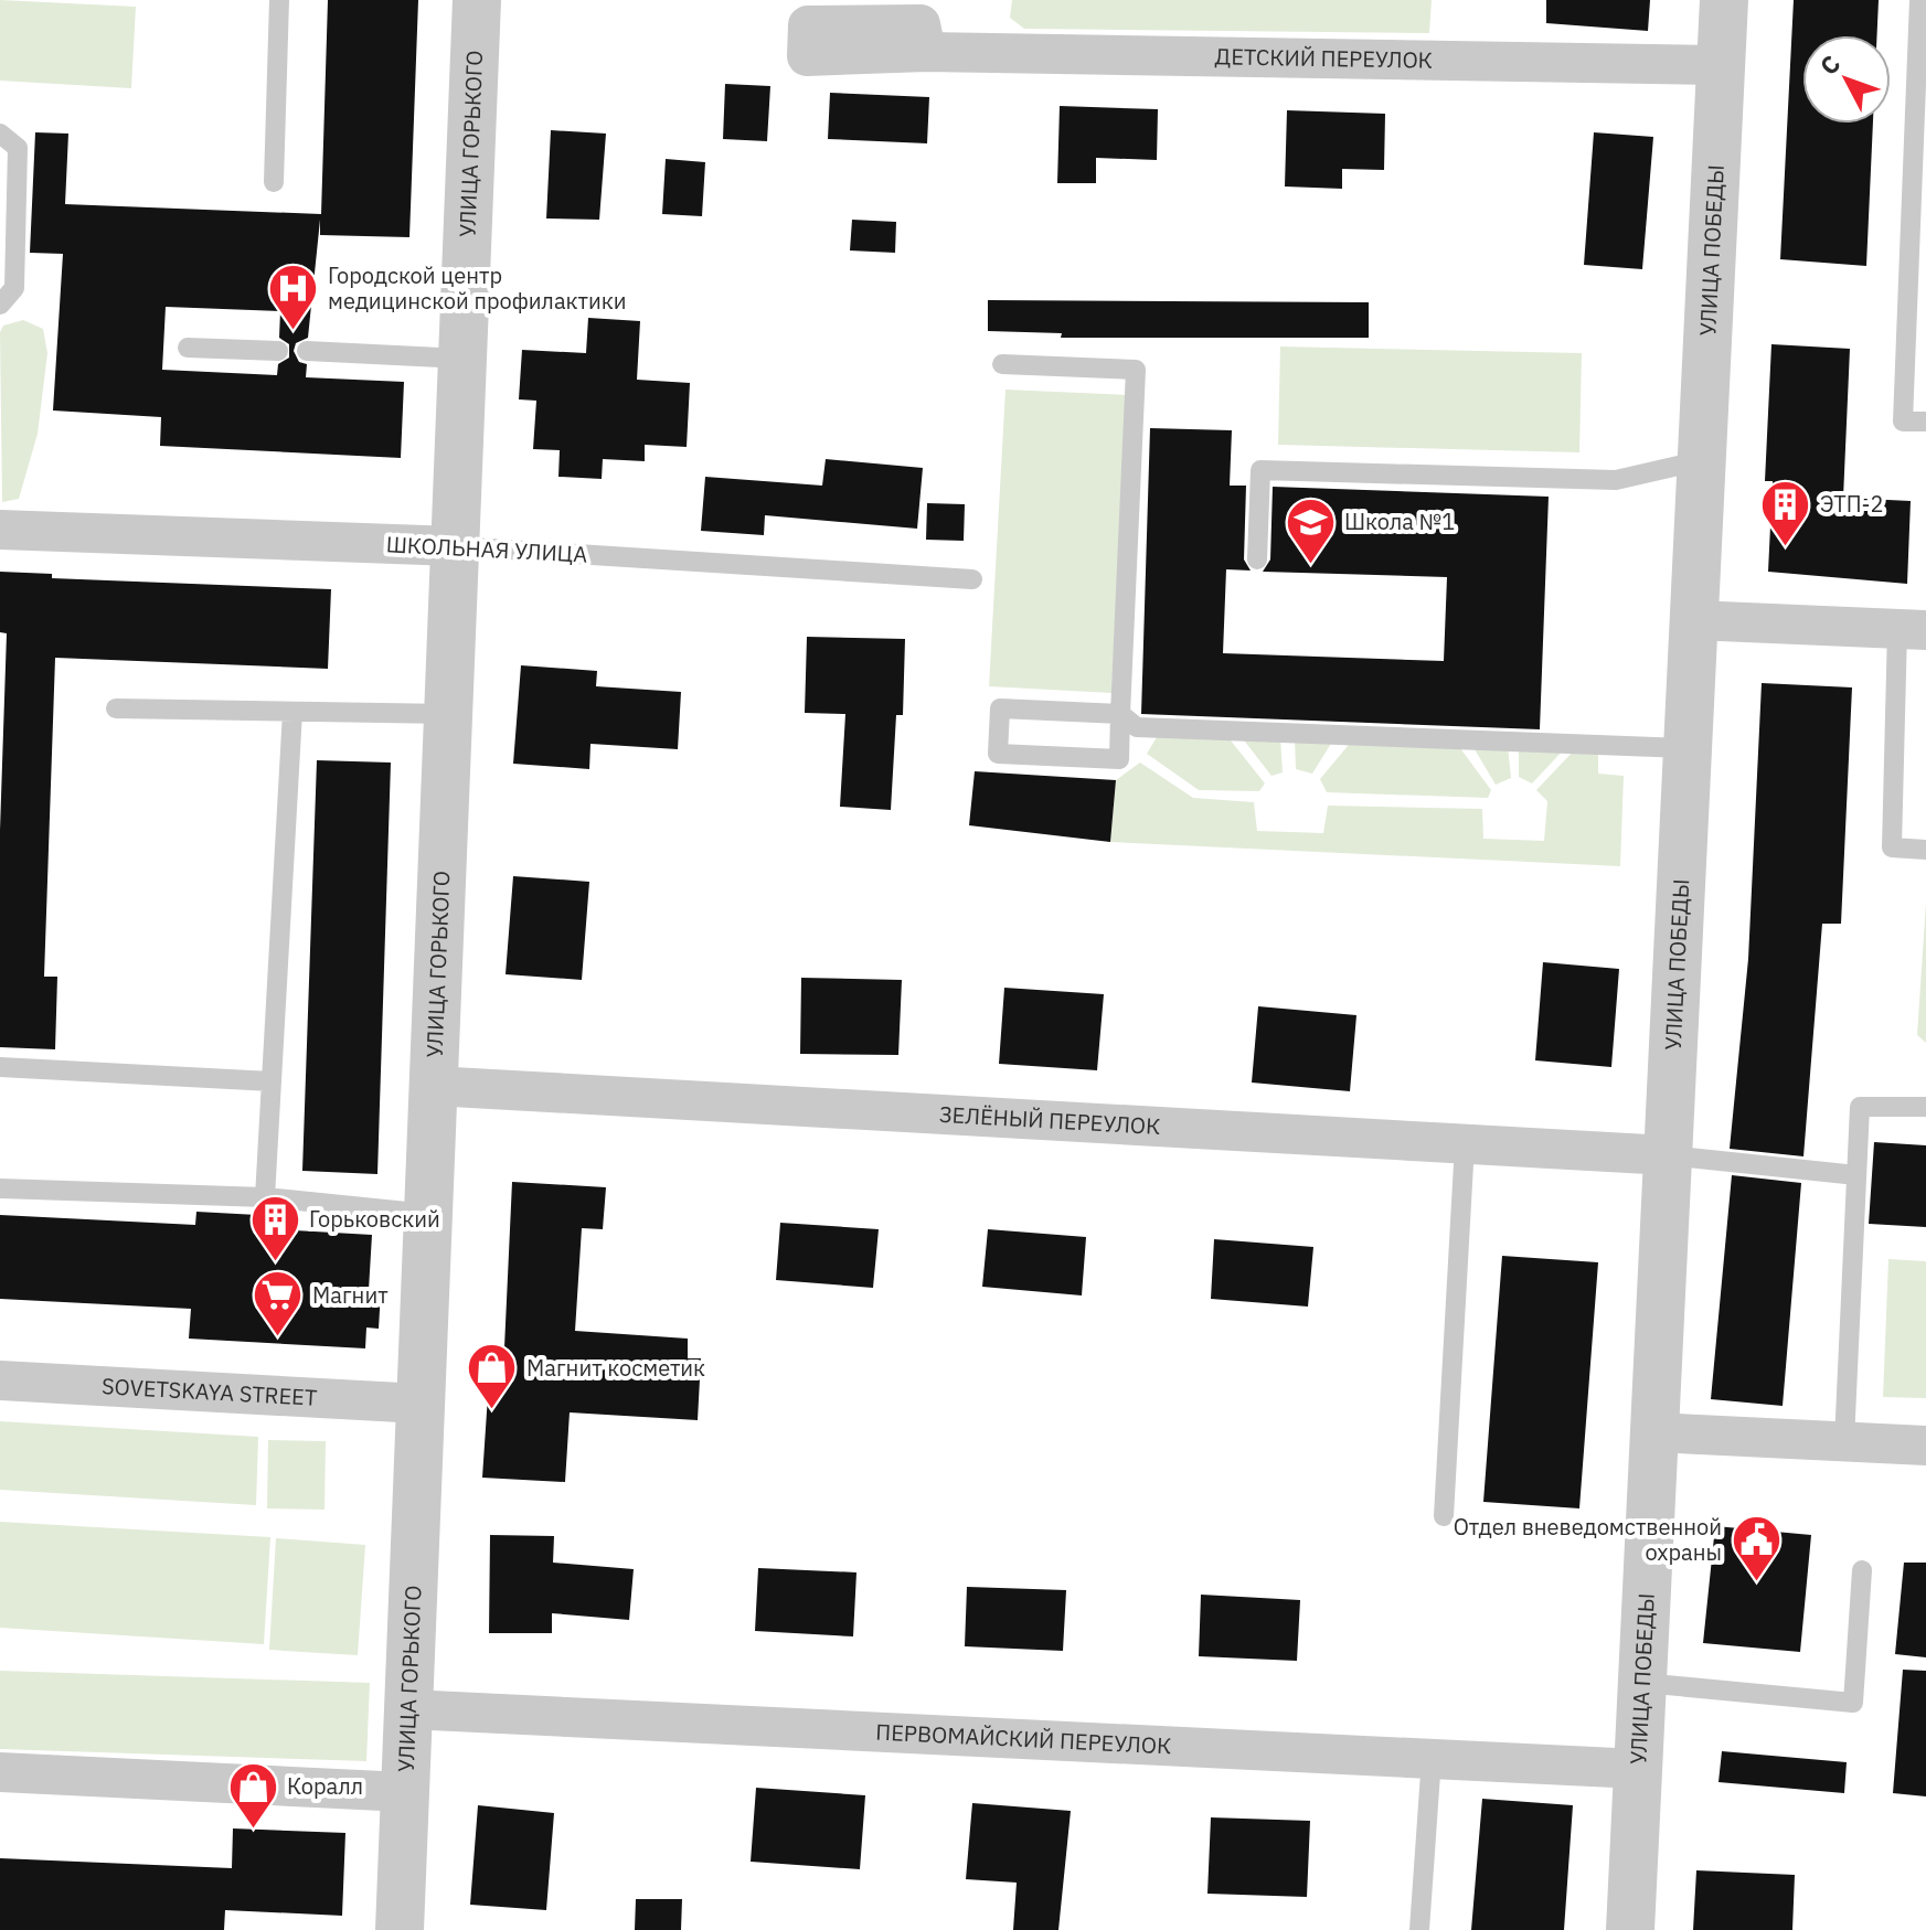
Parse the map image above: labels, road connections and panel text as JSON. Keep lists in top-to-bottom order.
{
  "streets": {
    "street": [
      "ДЕТСКИЙ ПЕРЕУЛОК",
      "УЛИЦА ГОРЬКОГО",
      "УЛИЦА ПОБЕДЫ",
      "ШКОЛЬНАЯ УЛИЦА",
      "ЗЕЛЁНЫЙ ПЕРЕУЛОК",
      "SOVETSKAYA STREET",
      "ПЕРВОМАЙСКИЙ ПЕРЕУЛОК"
    ]
  },
  "crossings": [
    ["ДЕТСКИЙ ПЕРЕУЛОК", "УЛИЦА ПОБЕДЫ"],
    ["УЛИЦА ГОРЬКОГО", "ШКОЛЬНАЯ УЛИЦА"],
    ["УЛИЦА ГОРЬКОГО", "ЗЕЛЁНЫЙ ПЕРЕУЛОК"],
    ["УЛИЦА ГОРЬКОГО", "SOVETSKAYA STREET"],
    ["УЛИЦА ГОРЬКОГО", "ПЕРВОМАЙСКИЙ ПЕРЕУЛОК"],
    ["УЛИЦА ПОБЕДЫ", "ЗЕЛЁНЫЙ ПЕРЕУЛОК"],
    ["УЛИЦА ПОБЕДЫ", "ПЕРВОМАЙСКИЙ ПЕРЕУЛОК"]
  ],
  "places": {
    "hospital": ["Городской центр медицинской профилактики"],
    "building": ["ЭТП-2", "Горьковский"],
    "school or university": ["Школа №1"],
    "supermarket": ["Магнит"],
    "shop": ["Магнит косметик", "Коралл"],
    "public building": ["Отдел вневедомственной охраны"]
  },
  "north": "top left"
}
